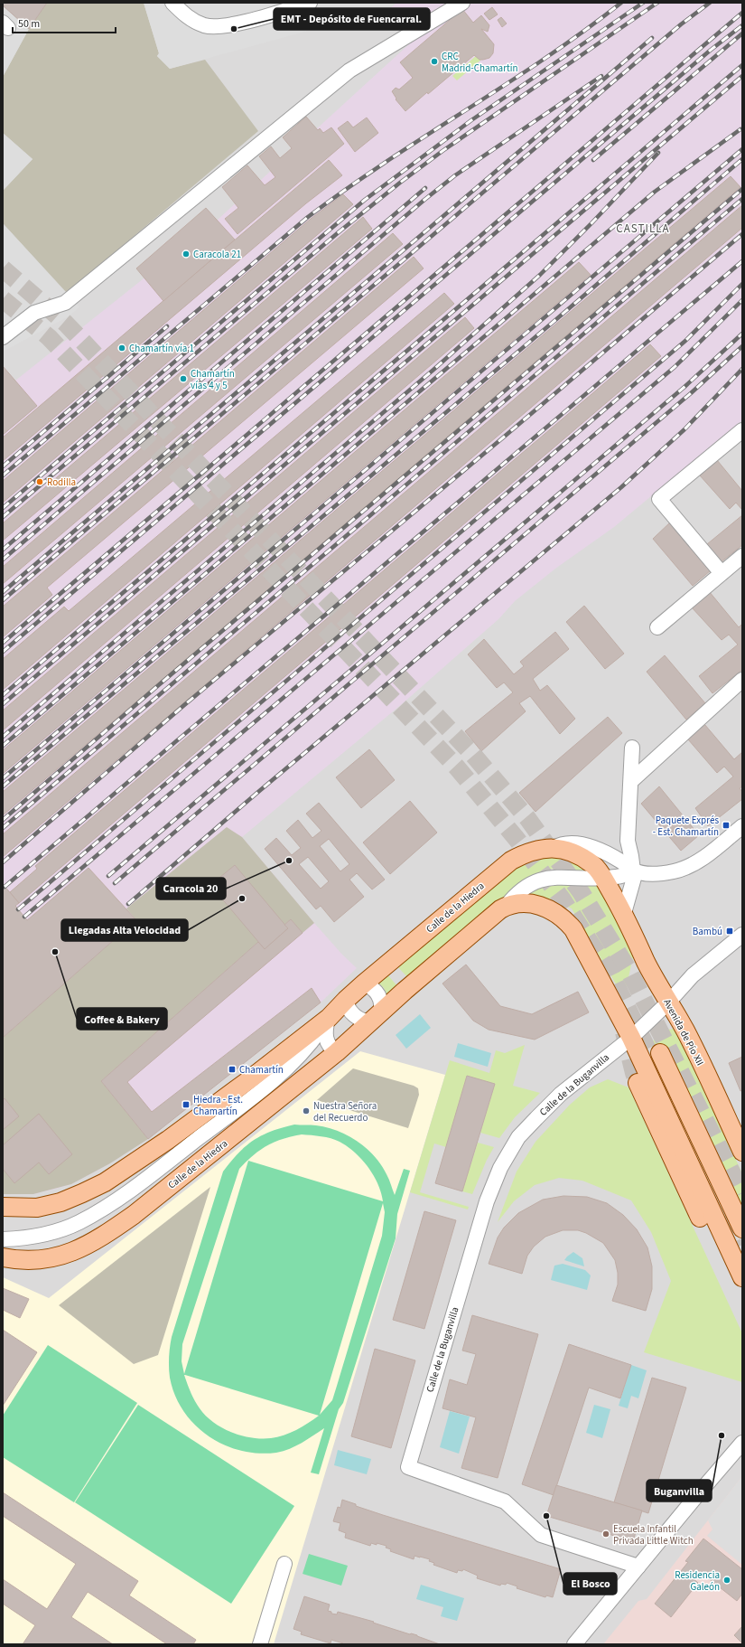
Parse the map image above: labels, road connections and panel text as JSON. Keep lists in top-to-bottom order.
{
  "streets": {
    "main road": ["Calle de la Hiedra", "Avenida de Pío XII"],
    "street": ["Calle de la Buganvilla"]
  },
  "crossings": [
    ["Calle de la Hiedra", "Avenida de Pío XII"],
    ["Calle de la Hiedra", "Calle de la Buganvilla"]
  ],
  "districts": ["CASTILLA"],
  "places": {
    "other": [
      "EMT - Depósito de Fuencarral.",
      "CRC Madrid-Chamartín",
      "Caracola 21",
      "Chamartín vía 1",
      "Chamartín vías 4 y 5",
      "Rodilla",
      "Caracola 20",
      "Llegadas Alta Velocidad",
      "Coffee & Bakery",
      "Nuestra Señora del Recuerdo",
      "Buganvilla",
      "El Bosco",
      "Escuela Infantil Privada Little Witch",
      "Residencia Galeón"
    ],
    "transit": [
      "Paquete Exprés - Est. Chamartín",
      "Bambú",
      "Chamartín",
      "Hiedra - Est. Chamartín"
    ]
  },
  "scale_bar": "50 m"
}
